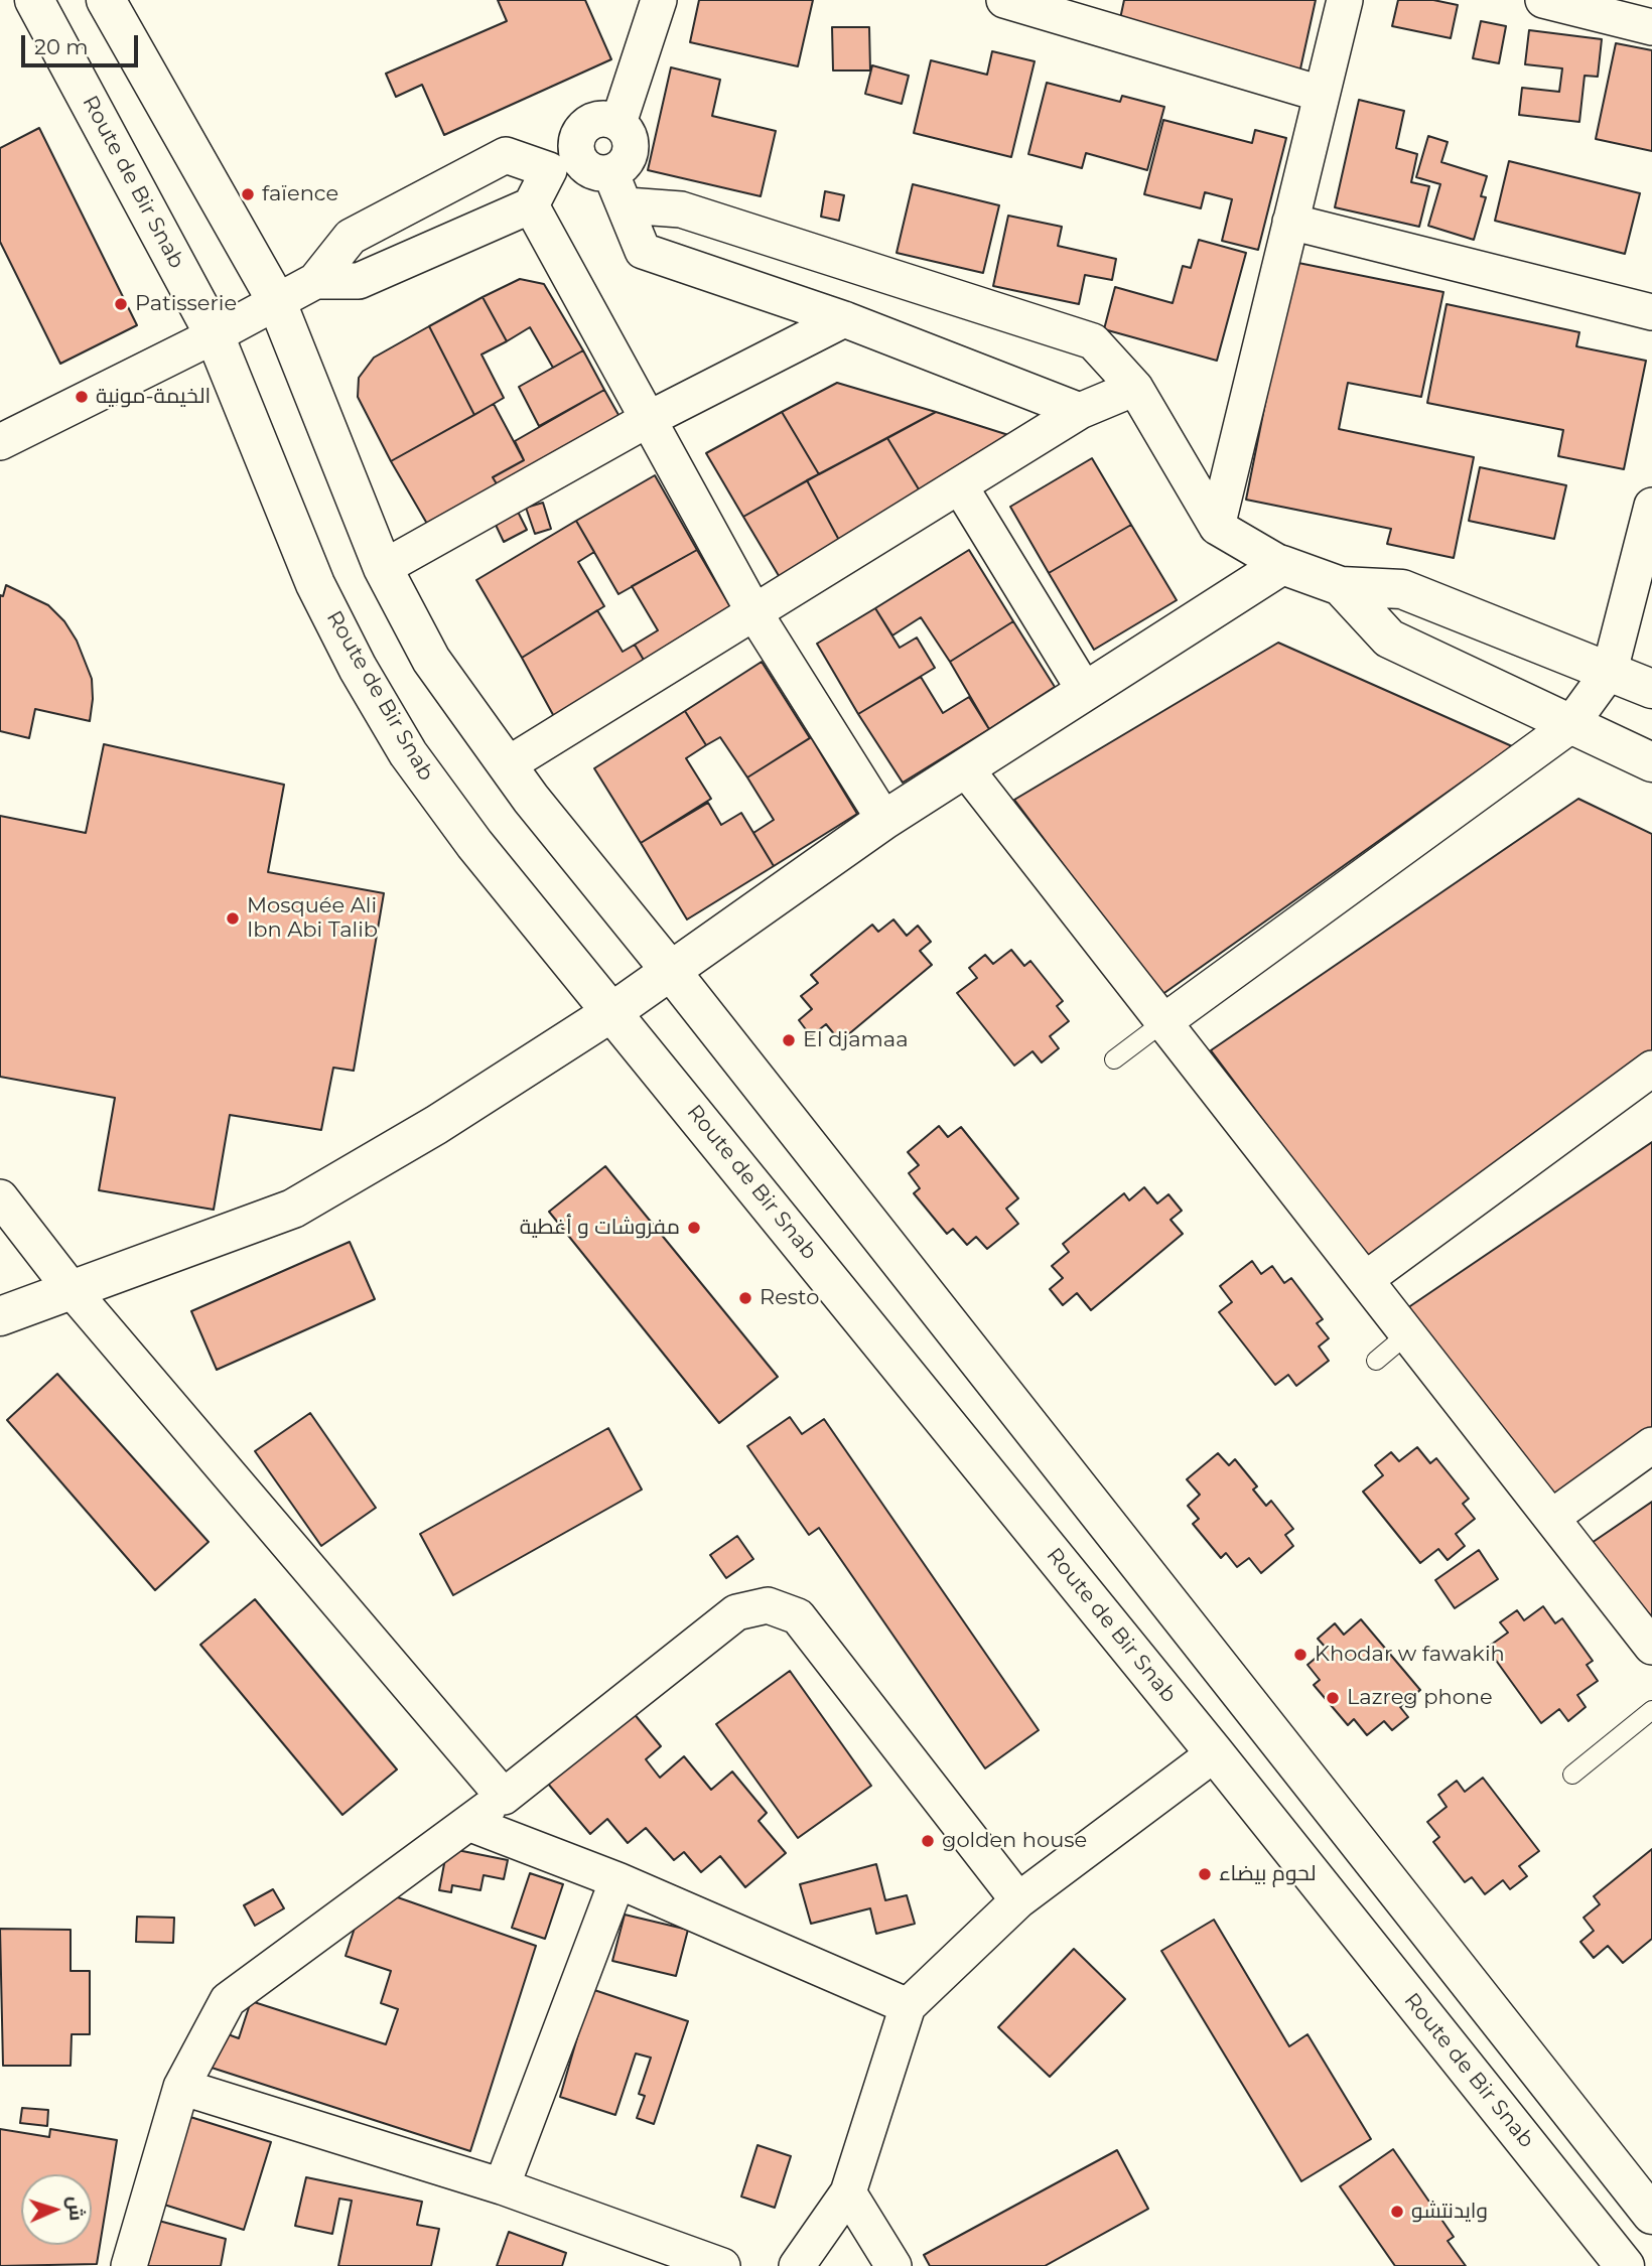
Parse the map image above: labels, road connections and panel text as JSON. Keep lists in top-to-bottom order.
{
  "streets": {
    "main road": ["Route de Bir Snab"]
  },
  "places": [
    "faïence",
    "Patisserie",
    "الخيمة-مونية",
    "Mosquée Ali Ibn Abi Talib",
    "El djamaa",
    "مفروشات و أغطية",
    "Resto",
    "Khodar w fawakih",
    "Lazreg phone",
    "golden house",
    "لحوم بيضاء",
    "وايدنتشو"
  ],
  "scale_bar": "20 m",
  "north": "right"
}
